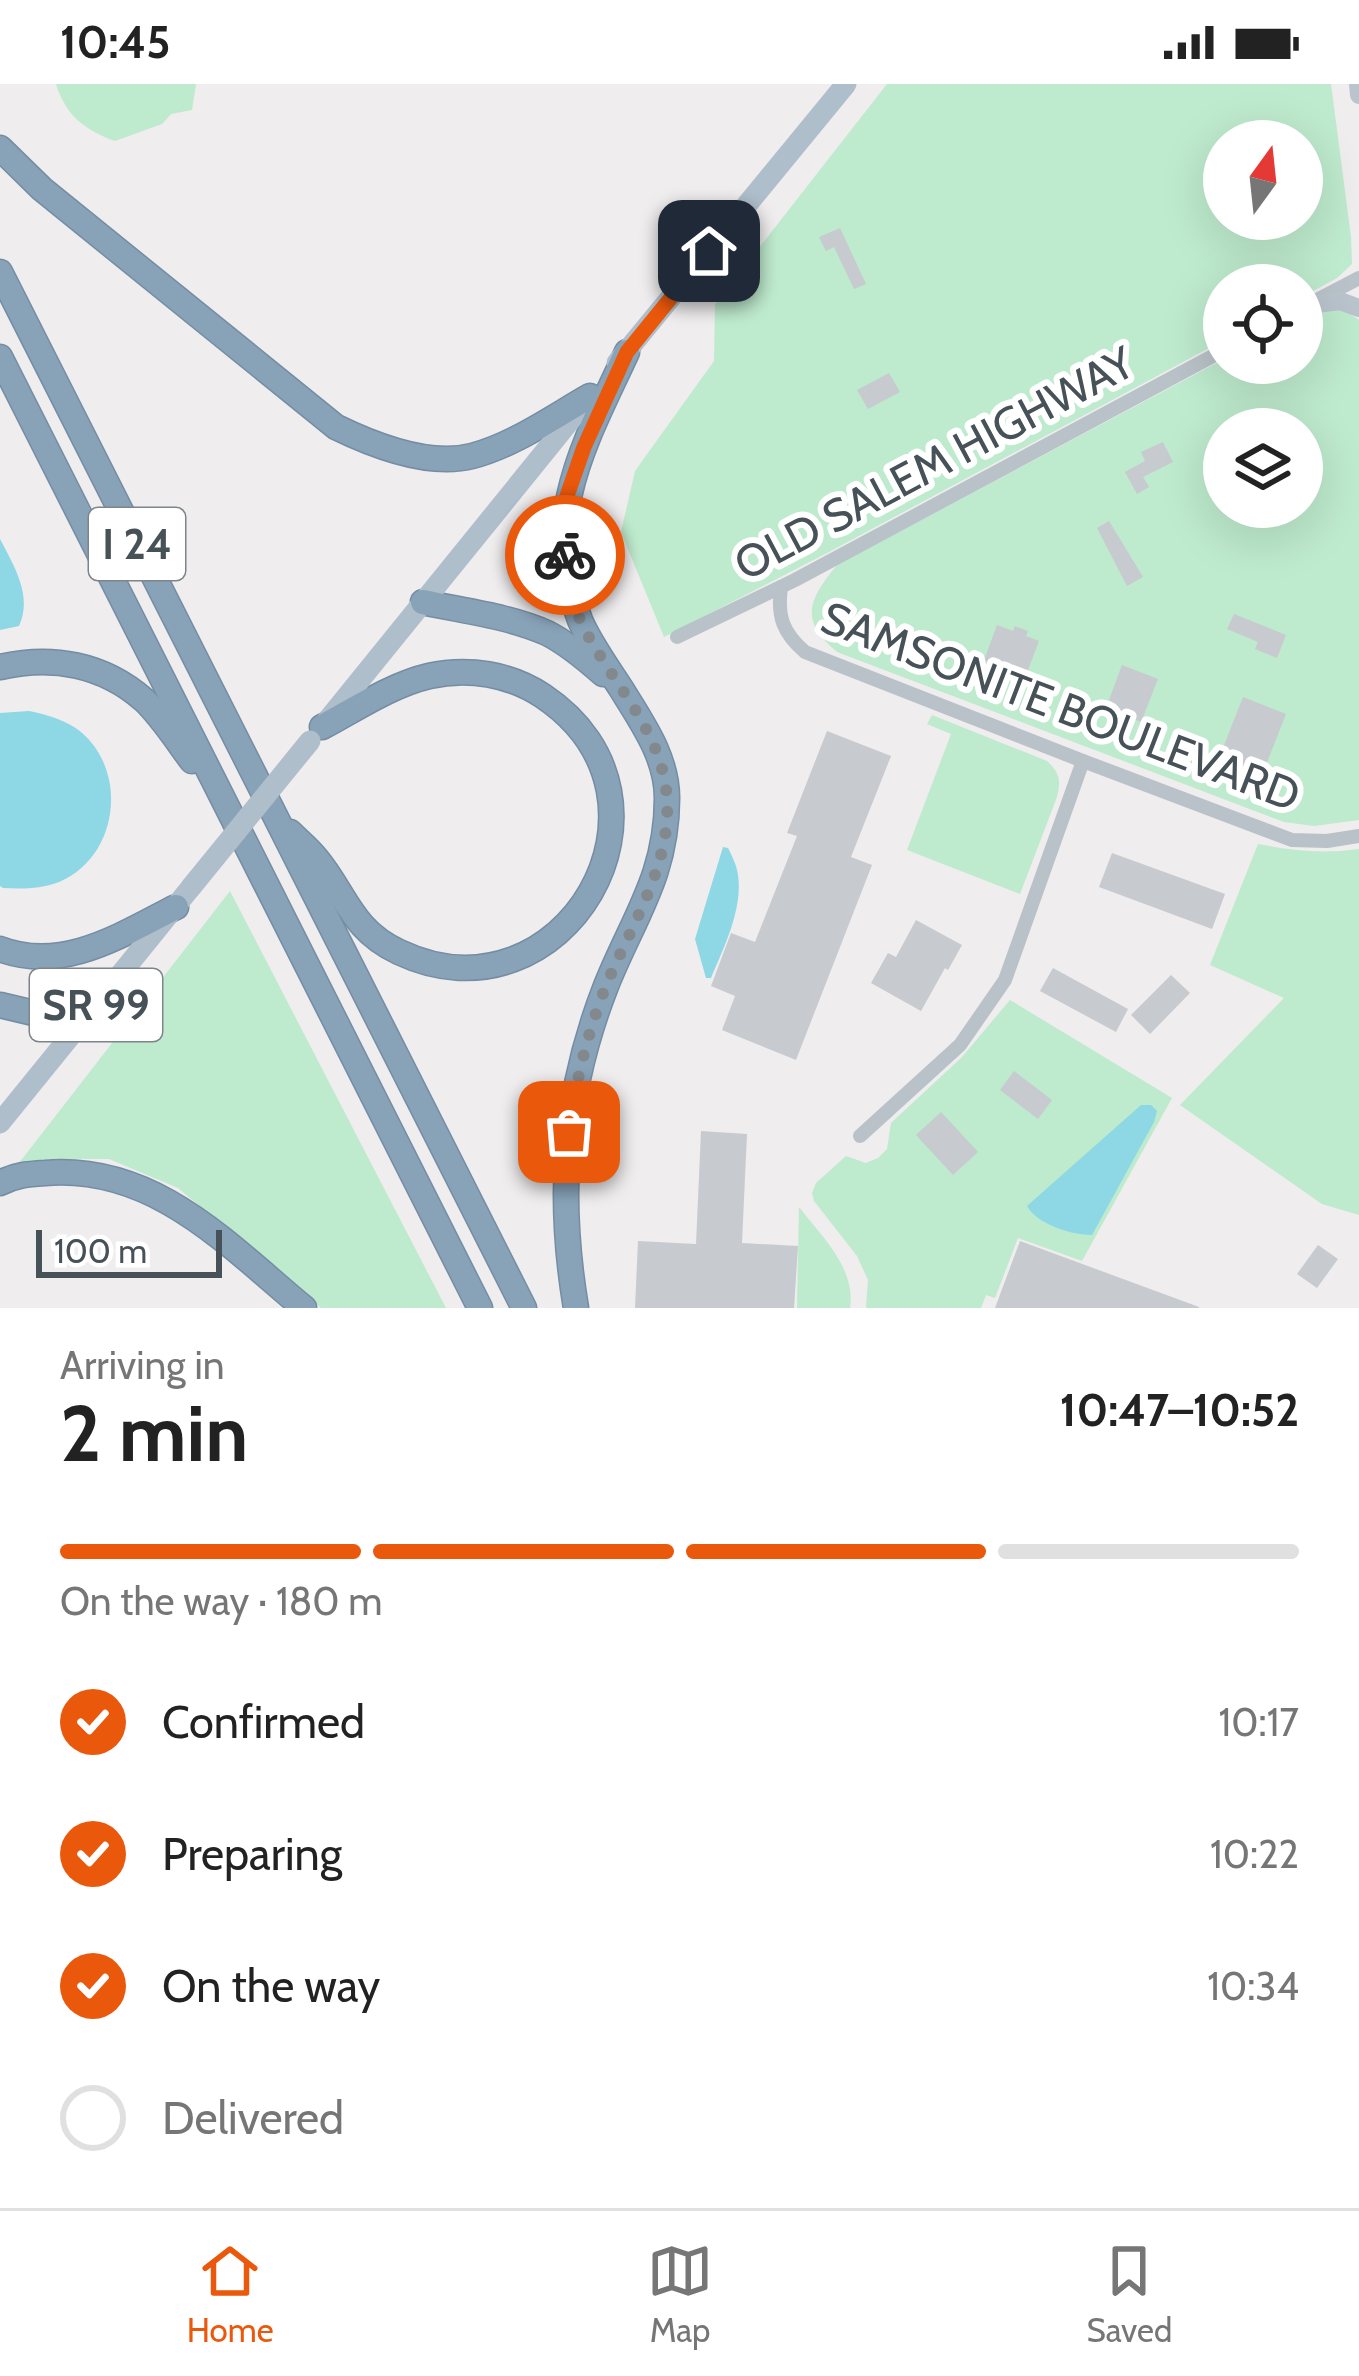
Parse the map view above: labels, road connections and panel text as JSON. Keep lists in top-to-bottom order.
{
  "streets": {
    "highway": ["I 24"],
    "main road": ["SR 99"],
    "street": ["OLD SALEM HIGHWAY", "SAMSONITE BOULEVARD"]
  },
  "crossings": [
    ["OLD SALEM HIGHWAY", "SAMSONITE BOULEVARD"]
  ],
  "scale_bar": "100 m",
  "north": "top",
  "page": {
    "status": "10:45",
    "scale": "100 m",
    "heading": ["2 min", "Arriving in", "10:47–10:52"],
    "bar": "On the way · 180 m",
    "list": [
      ["Confirmed", "10:17"],
      ["Preparing", "10:22"],
      ["On the way", "10:34"],
      "Delivered"
    ],
    "tabs": ["Home", "Map", "Saved"]
  }
}
